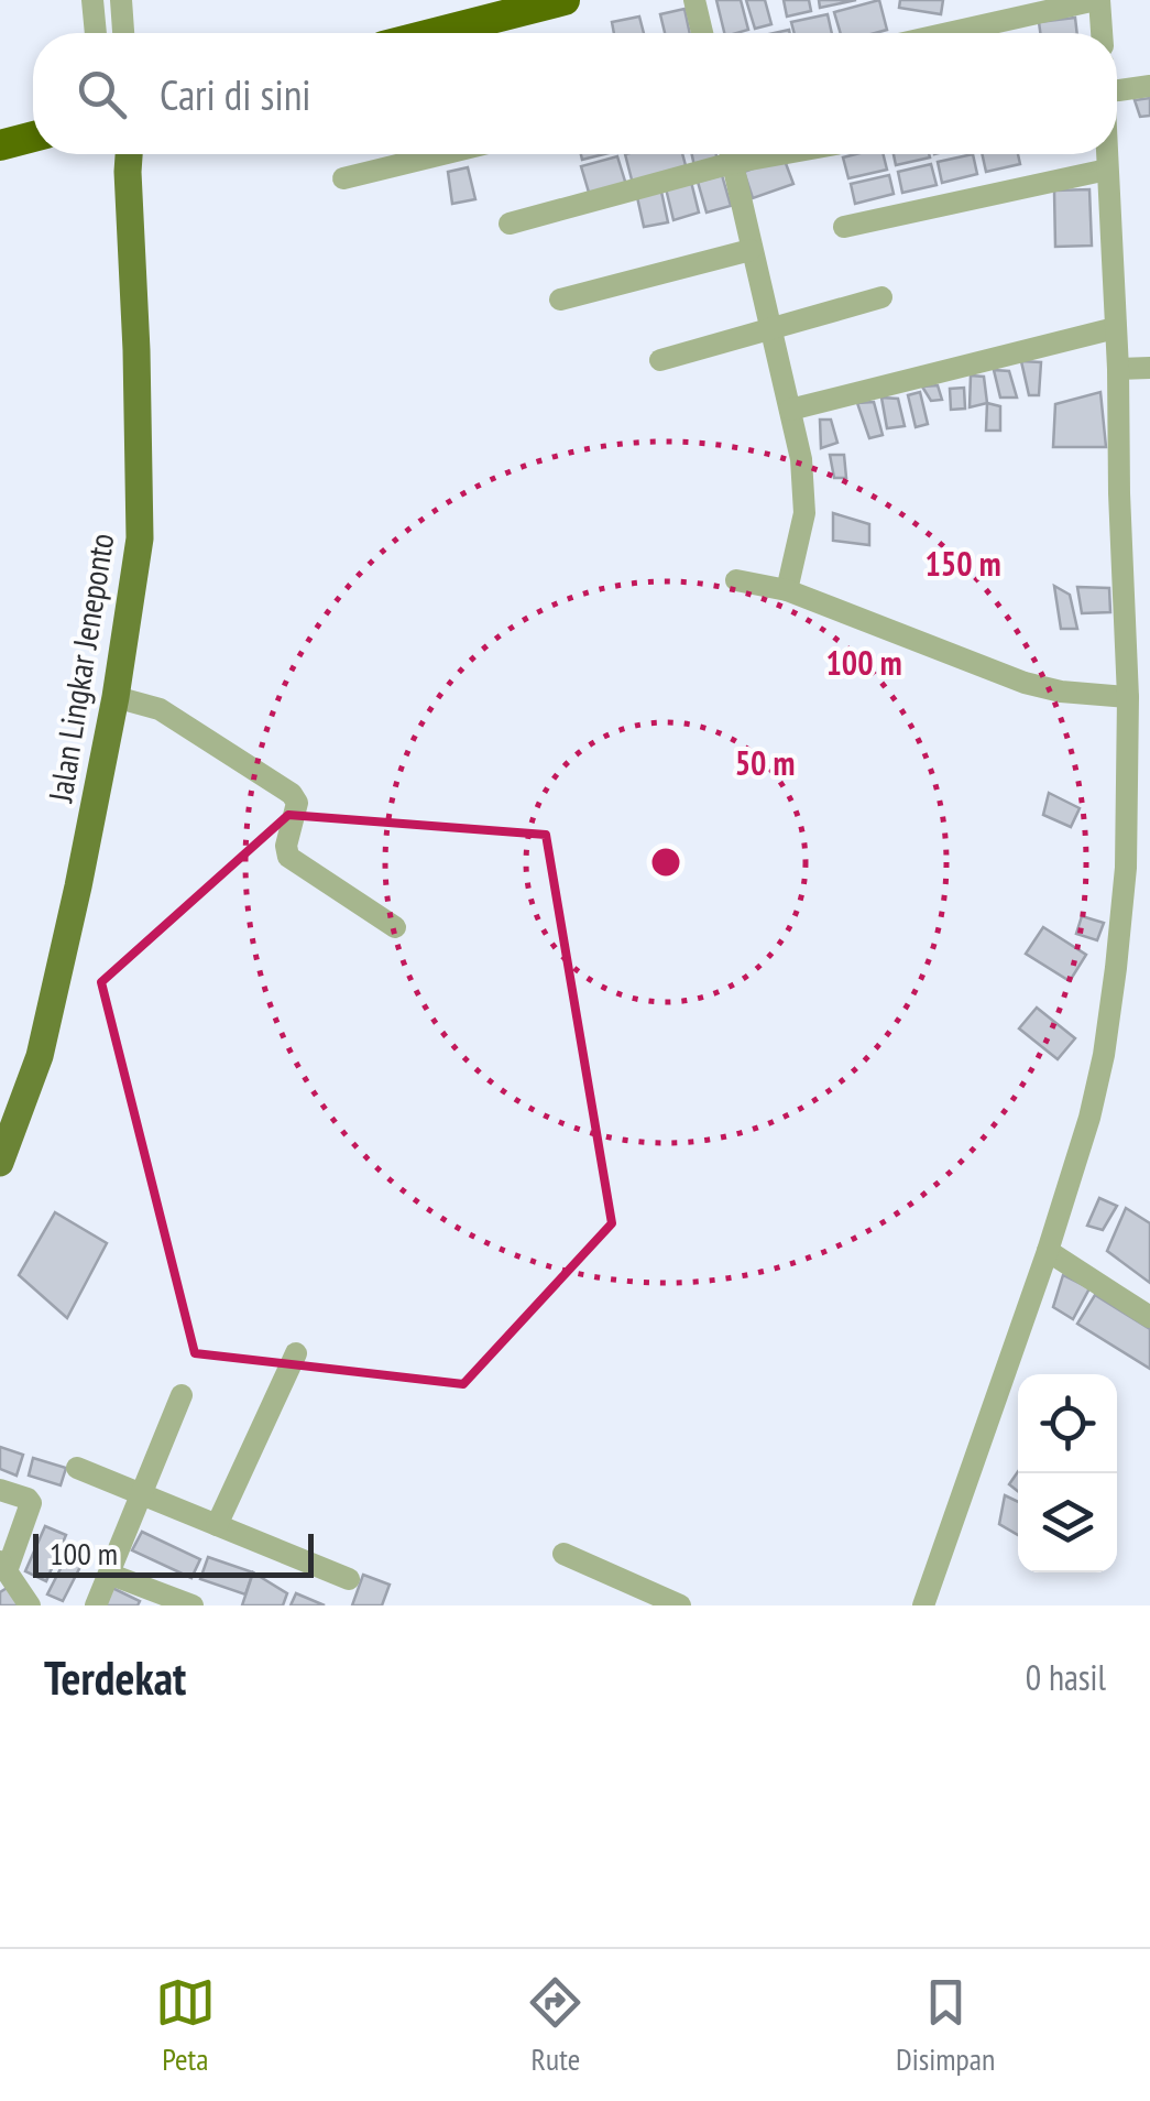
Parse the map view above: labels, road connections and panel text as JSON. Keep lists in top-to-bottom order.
{
  "streets": {
    "main road": ["Jalan Lingkar Jeneponto"]
  },
  "scale_bar": "100 m",
  "page": {
    "search": "Cari di sini",
    "scale": "100 m",
    "heading": ["Terdekat", "0 hasil"],
    "nav": ["Peta", "Rute", "Disimpan"]
  },
  "rings": ["150 m", "100 m", "50 m"]
}
